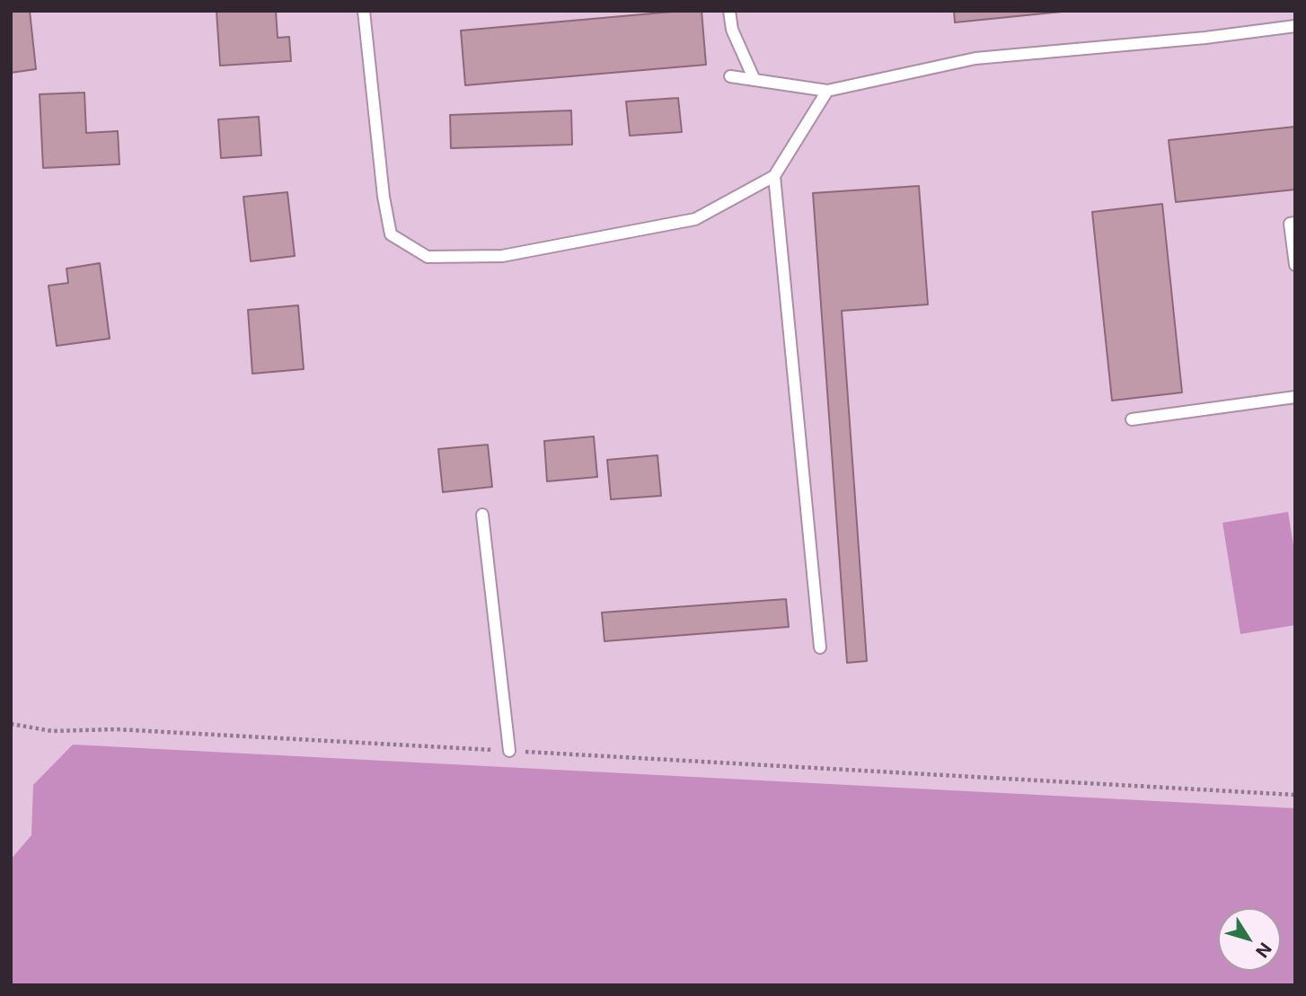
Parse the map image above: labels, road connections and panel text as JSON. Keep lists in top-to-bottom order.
{
  "north": "bottom right"
}
